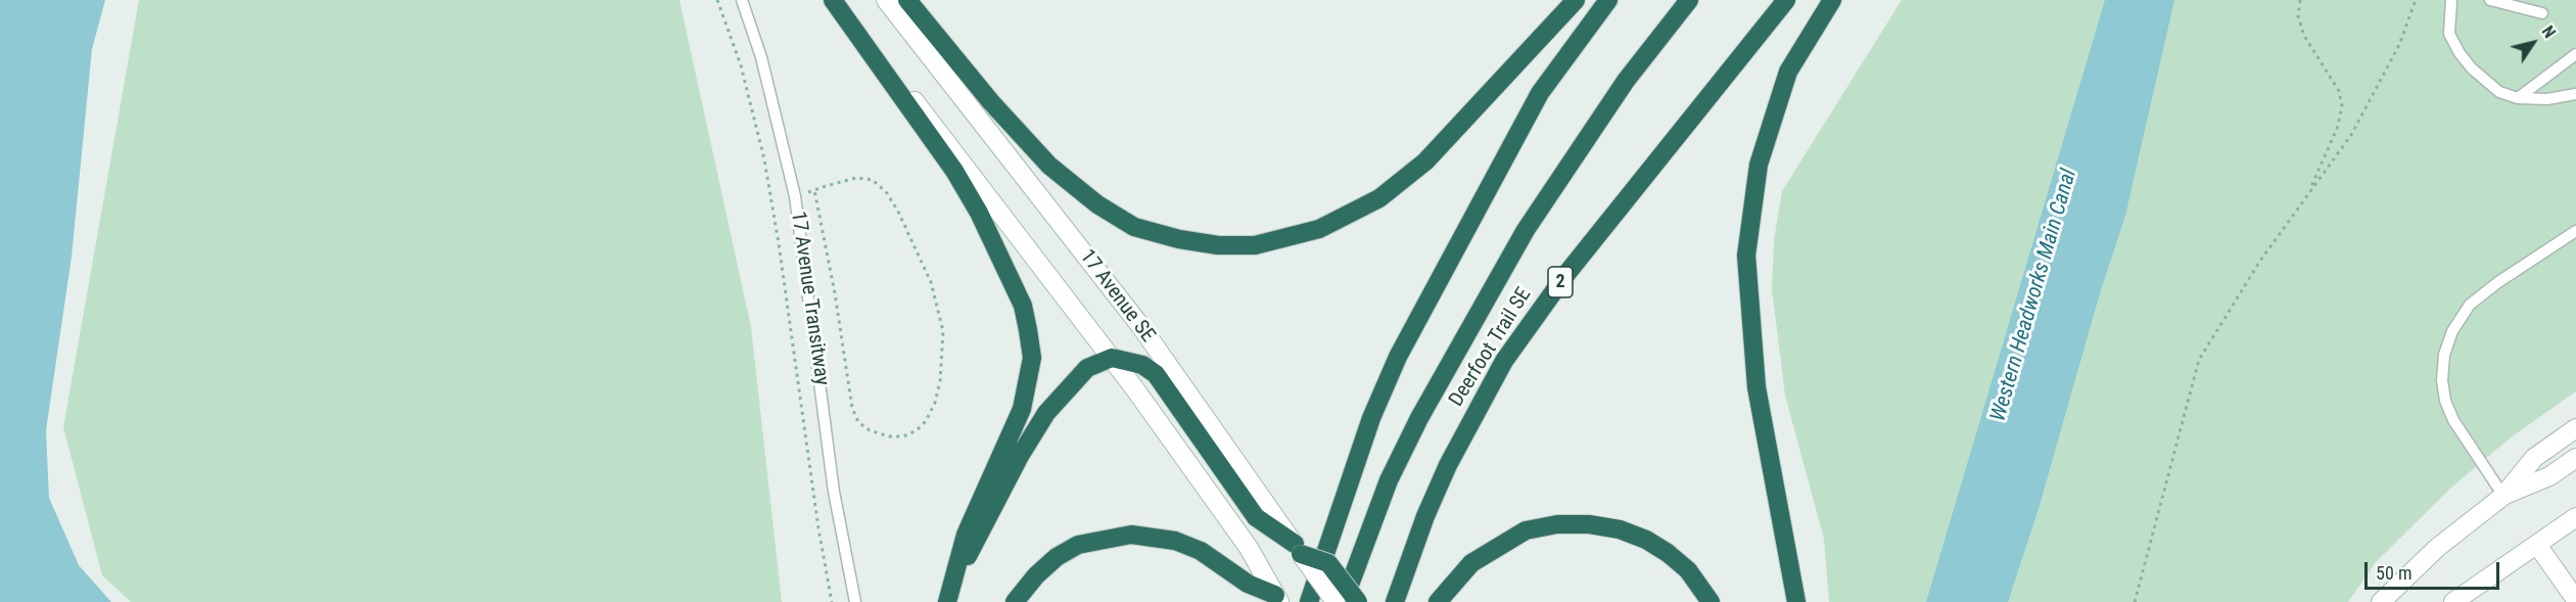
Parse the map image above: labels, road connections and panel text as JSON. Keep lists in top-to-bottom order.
{
  "streets": {
    "highway": ["2", "Deerfoot Trail SE"],
    "main road": ["17 Avenue SE"],
    "lane": ["17 Avenue Transitway"]
  },
  "water": ["Western Headworks Main Canal"],
  "scale_bar": "50 m",
  "north": "top right"
}
